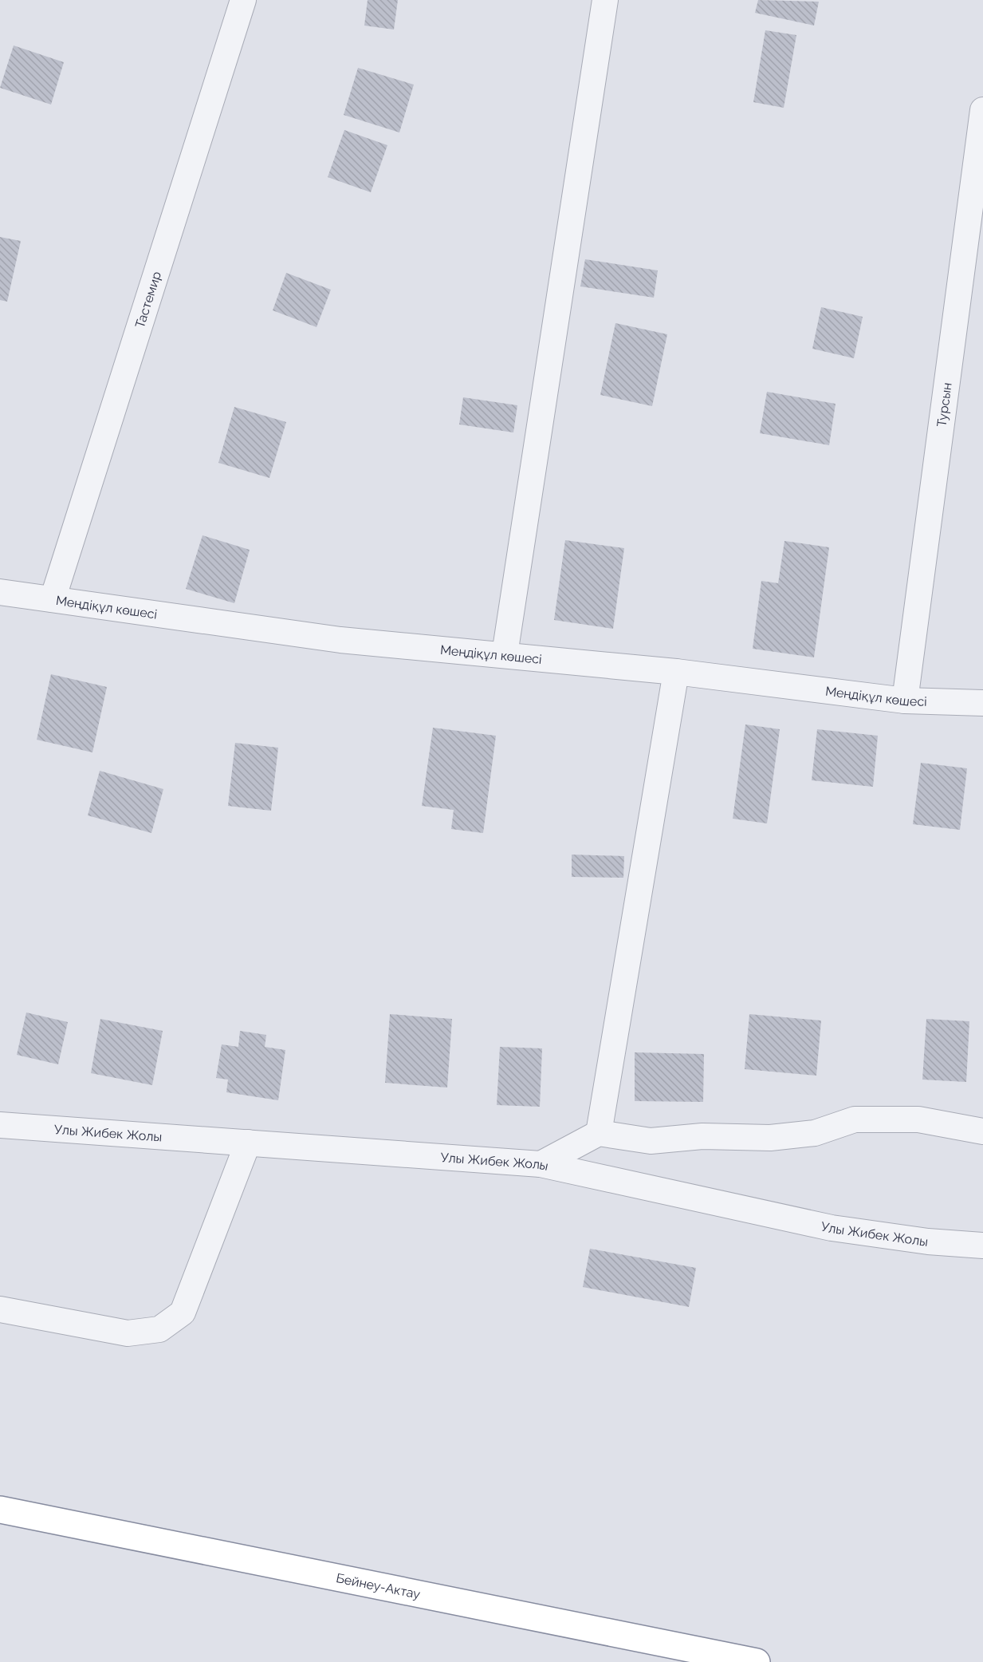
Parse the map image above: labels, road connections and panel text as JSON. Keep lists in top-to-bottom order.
{
  "streets": {
    "highway": ["Бейнеу-Актау"],
    "street": [
      "Тастемир",
      "Турсын",
      "Меңдіқұл көшесі",
      "Улы Жибек Жолы"
    ]
  },
  "crossings": [
    ["Тастемир", "Меңдіқұл көшесі"],
    ["Турсын", "Меңдіқұл көшесі"]
  ]
}
